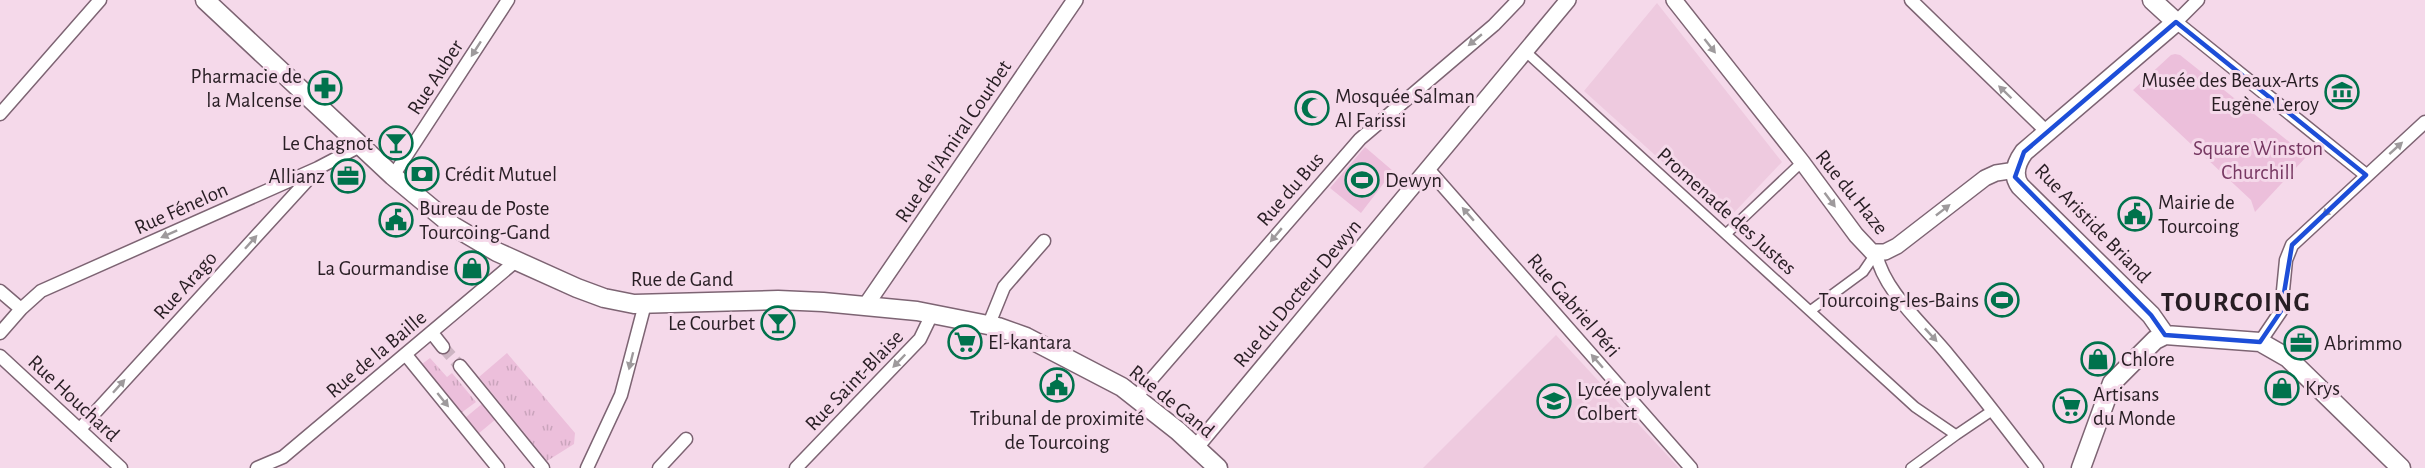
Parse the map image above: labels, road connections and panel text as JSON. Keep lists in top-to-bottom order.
{
  "streets": {
    "main road": ["Rue Aristide Briand", "Rue de Gand"],
    "street": [
      "Rue Auber",
      "Rue de l'Amiral Courbet",
      "Rue du Bus",
      "Rue du Haze",
      "Rue Fénelon",
      "Promenade des Justes",
      "Rue Arago",
      "Rue du Docteur Dewyn",
      "Rue Gabriel Péri",
      "Rue de la Baille",
      "Rue Saint-Blaise",
      "Rue Houchard"
    ]
  },
  "crossings": [
    ["Rue Auber", "Rue de Gand"],
    ["Rue de l'Amiral Courbet", "Rue de Gand"],
    ["Rue du Bus", "Rue de Gand"],
    ["Rue Fénelon", "Rue de Gand"],
    ["Rue Fénelon", "Rue Arago"],
    ["Promenade des Justes", "Rue du Docteur Dewyn"],
    ["Rue de Gand", "Rue du Docteur Dewyn"],
    ["Rue de Gand", "Rue de la Baille"],
    ["Rue de Gand", "Rue Saint-Blaise"],
    ["Rue Arago", "Rue Houchard"],
    ["Rue du Docteur Dewyn", "Rue Gabriel Péri"]
  ],
  "one_way": [
    "Rue Auber",
    "Rue du Bus",
    "Rue du Haze",
    "Rue Fénelon",
    "Rue Arago",
    "Rue Gabriel Péri",
    "Rue Saint-Blaise"
  ],
  "districts": ["TOURCOING"],
  "parks": ["Square Winston Churchill"],
  "places": {
    "pharmacy": ["Pharmacie de la Malcense"],
    "museum": ["Musée des Beaux-Arts Eugène Leroy"],
    "mosque": ["Mosquée Salman Al Farissi"],
    "bar": ["Le Chagnot", "Le Courbet"],
    "bank": ["Crédit Mutuel"],
    "office": ["Allianz", "Abrimmo"],
    "sports": ["Dewyn", "Tourcoing-les-Bains"],
    "public building": ["Mairie de Tourcoing", "Bureau de Poste Tourcoing-Gand", "Tribunal de proximité de Tourcoing"],
    "shop": ["La Gourmandise", "Chlore", "Krys"],
    "supermarket": ["El-kantara", "Artisans du Monde"],
    "school or university": ["Lycée polyvalent Colbert"]
  }
}
